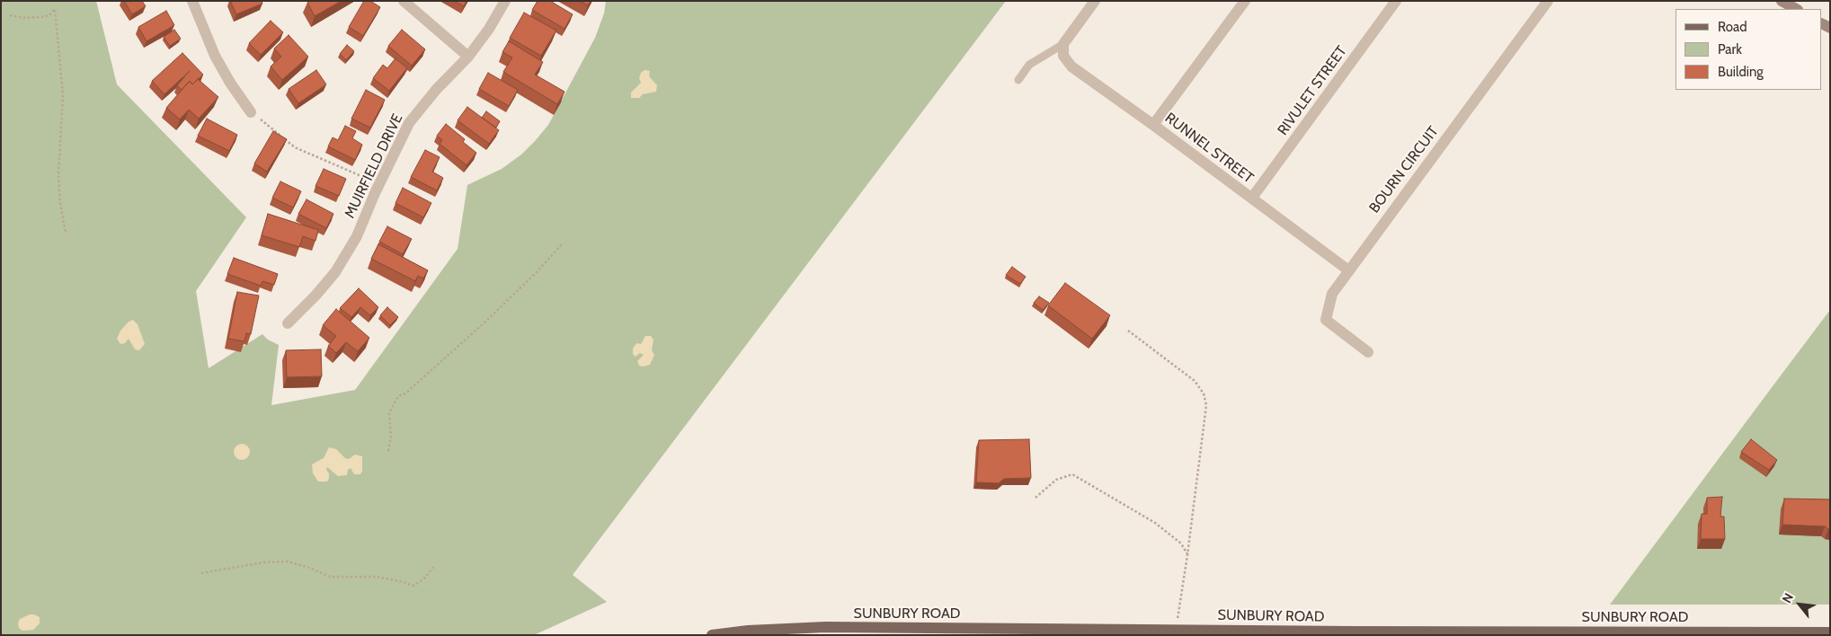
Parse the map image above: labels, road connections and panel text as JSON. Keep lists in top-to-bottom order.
{
  "streets": {
    "main road": ["SUNBURY ROAD"],
    "street": [
      "RIVULET STREET",
      "RUNNEL STREET",
      "MUIRFIELD DRIVE",
      "BOURN CIRCUIT"
    ]
  },
  "crossings": [
    ["RIVULET STREET", "RUNNEL STREET"],
    ["RUNNEL STREET", "BOURN CIRCUIT"]
  ],
  "legend": ["Road", "Park", "Building"],
  "north": "top left"
}
